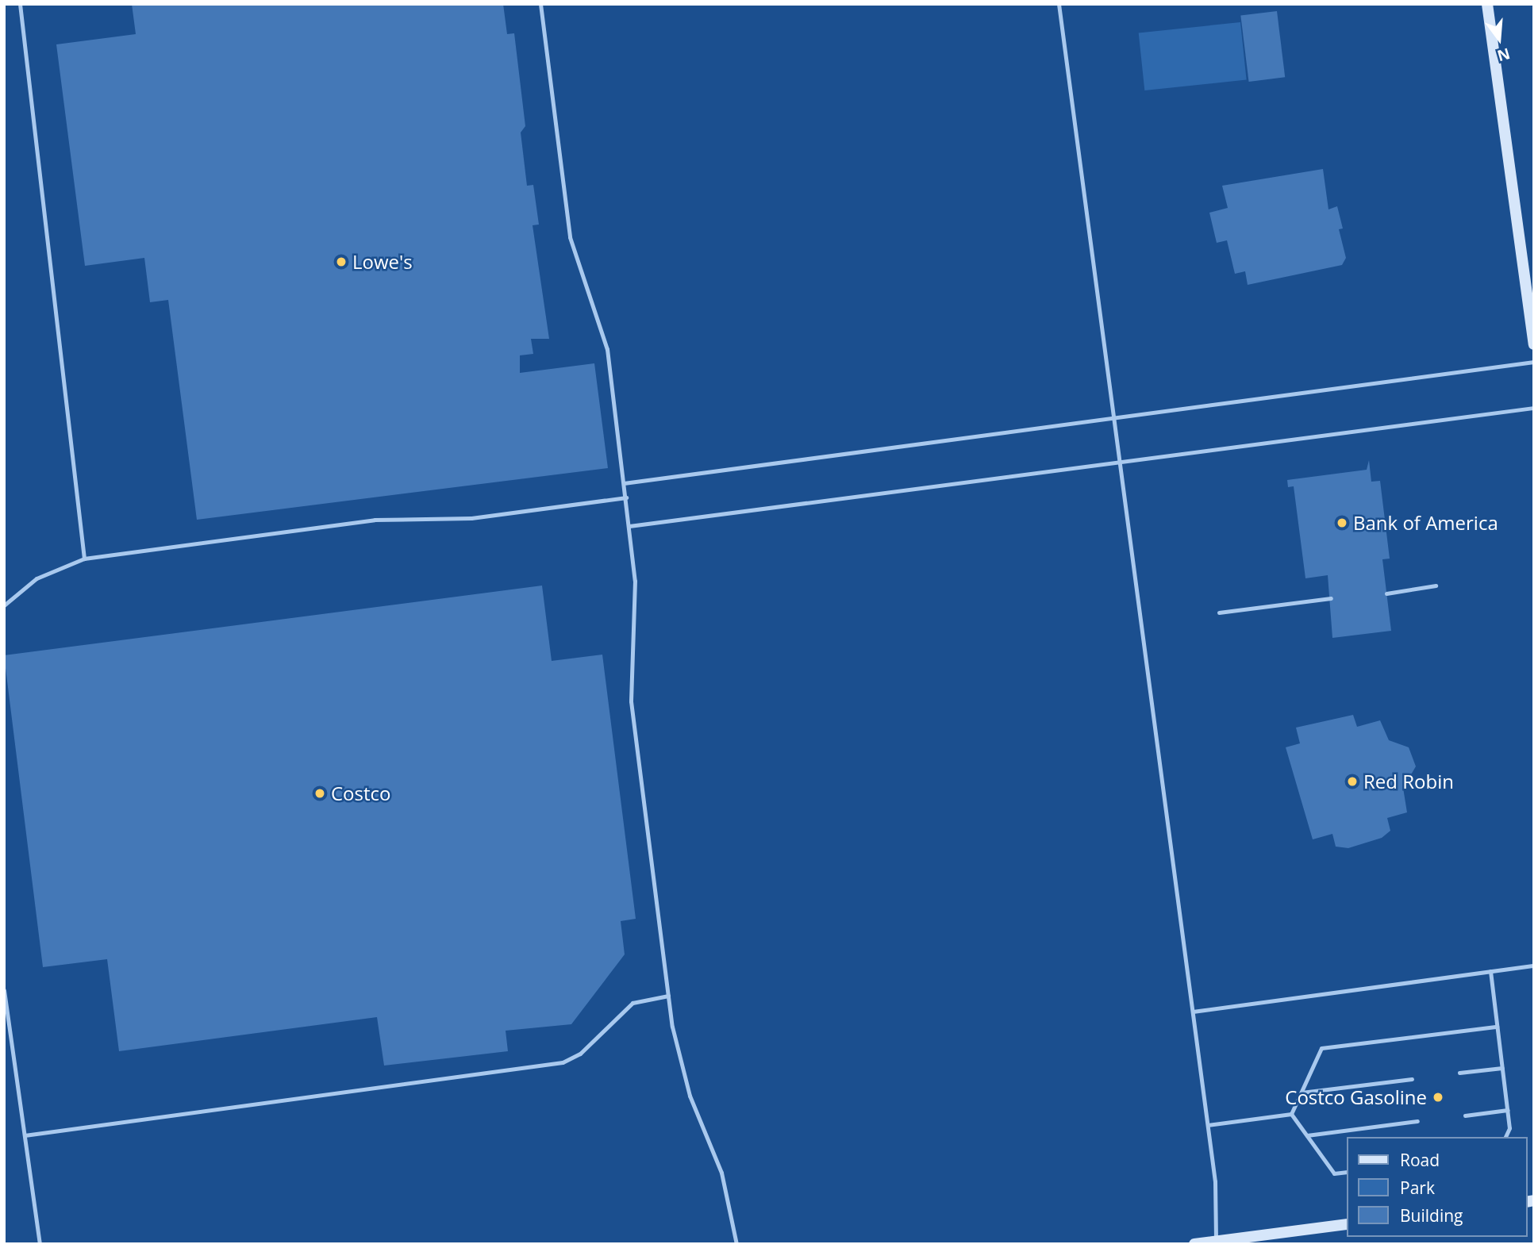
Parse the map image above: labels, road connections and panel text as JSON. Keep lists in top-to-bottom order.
{
  "places": [
    "Lowe's",
    "Bank of America",
    "Red Robin",
    "Costco",
    "Costco Gasoline"
  ],
  "legend": ["Road", "Park", "Building"],
  "north": "bottom"
}
